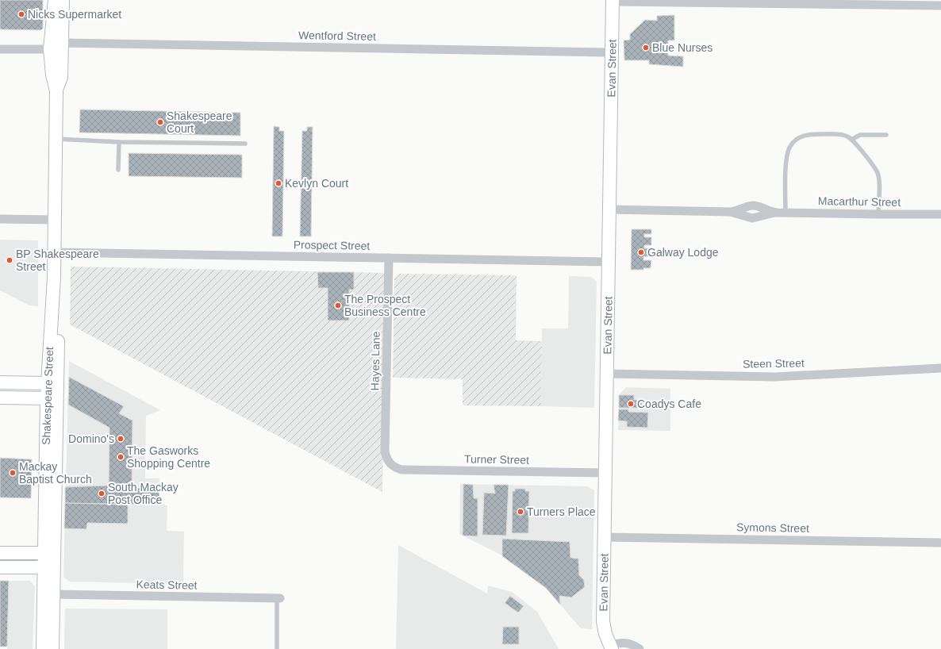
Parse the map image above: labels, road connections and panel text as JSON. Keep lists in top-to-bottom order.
{
  "streets": {
    "street": [
      "Wentford Street",
      "Evan Street",
      "Macarthur Street",
      "Prospect Street",
      "Hayes Lane",
      "Steen Street",
      "Shakespeare Street",
      "Turner Street",
      "Symons Street",
      "Keats Street"
    ]
  },
  "crossings": [
    ["Wentford Street", "Evan Street"],
    ["Wentford Street", "Shakespeare Street"],
    ["Evan Street", "Macarthur Street"],
    ["Evan Street", "Prospect Street"],
    ["Evan Street", "Steen Street"],
    ["Evan Street", "Turner Street"],
    ["Evan Street", "Symons Street"],
    ["Prospect Street", "Hayes Lane"],
    ["Prospect Street", "Shakespeare Street"],
    ["Hayes Lane", "Turner Street"],
    ["Shakespeare Street", "Keats Street"]
  ],
  "places": [
    "Nicks Supermarket",
    "Blue Nurses",
    "Shakespeare Court",
    "Kevlyn Court",
    "Galway Lodge",
    "BP Shakespeare Street",
    "The Prospect Business Centre",
    "Coadys Cafe",
    "Domino's",
    "The Gasworks Shopping Centre",
    "Mackay Baptist Church",
    "South Mackay Post Office",
    "Turners Place"
  ]
}
